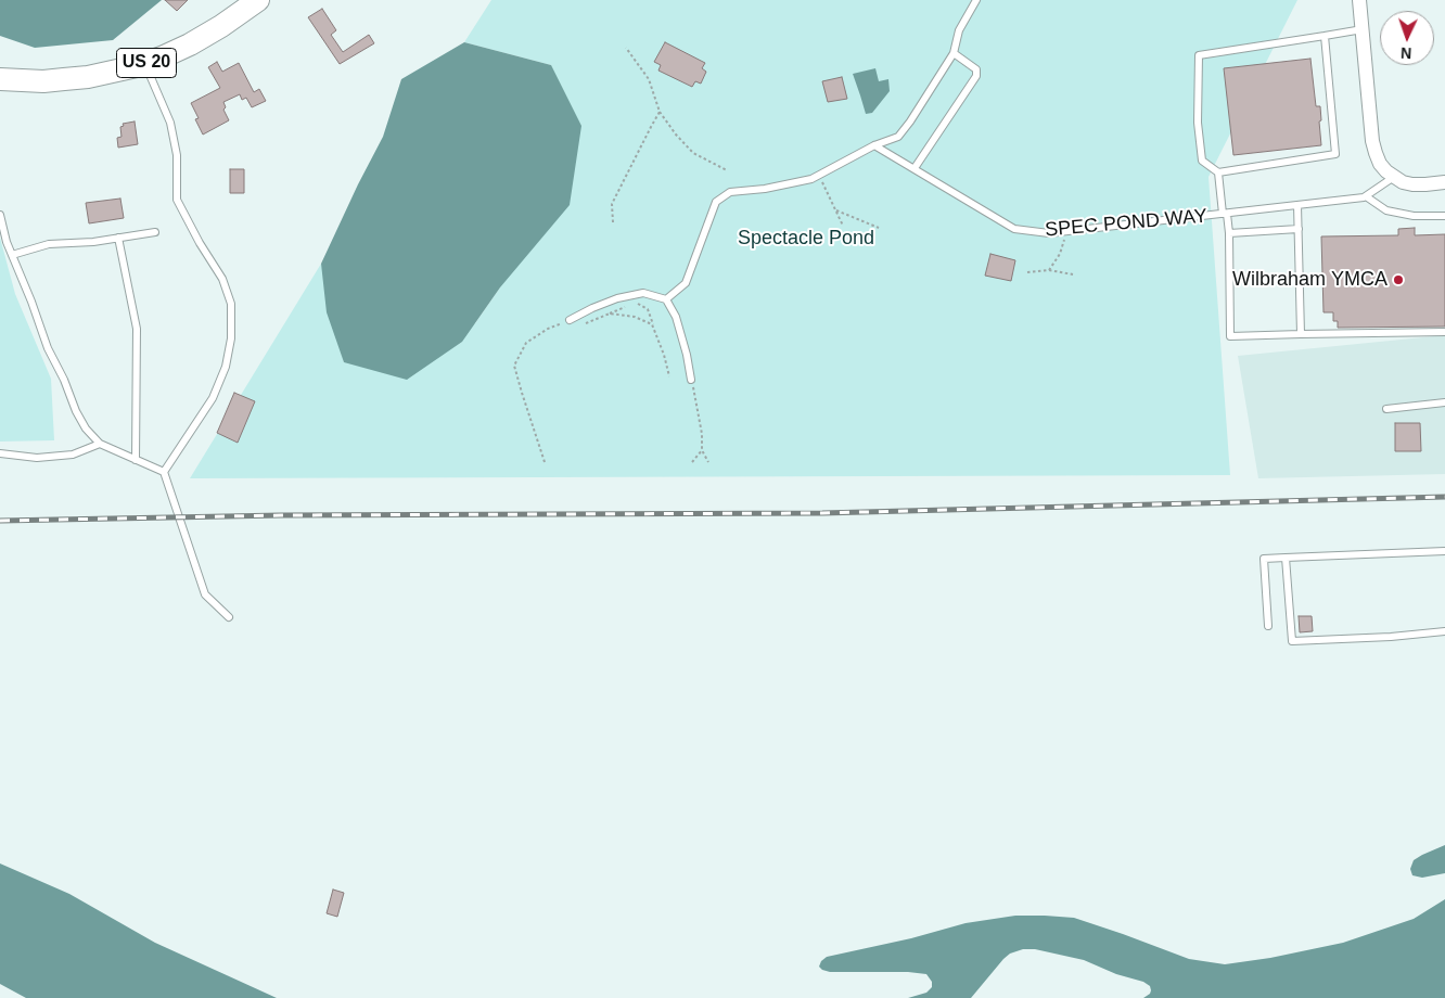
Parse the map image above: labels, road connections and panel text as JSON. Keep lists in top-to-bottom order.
{
  "streets": {
    "main road": ["US 20"],
    "lane": ["SPEC POND WAY"]
  },
  "parks": ["Spectacle Pond"],
  "places": ["Wilbraham YMCA"],
  "north": "bottom"
}
